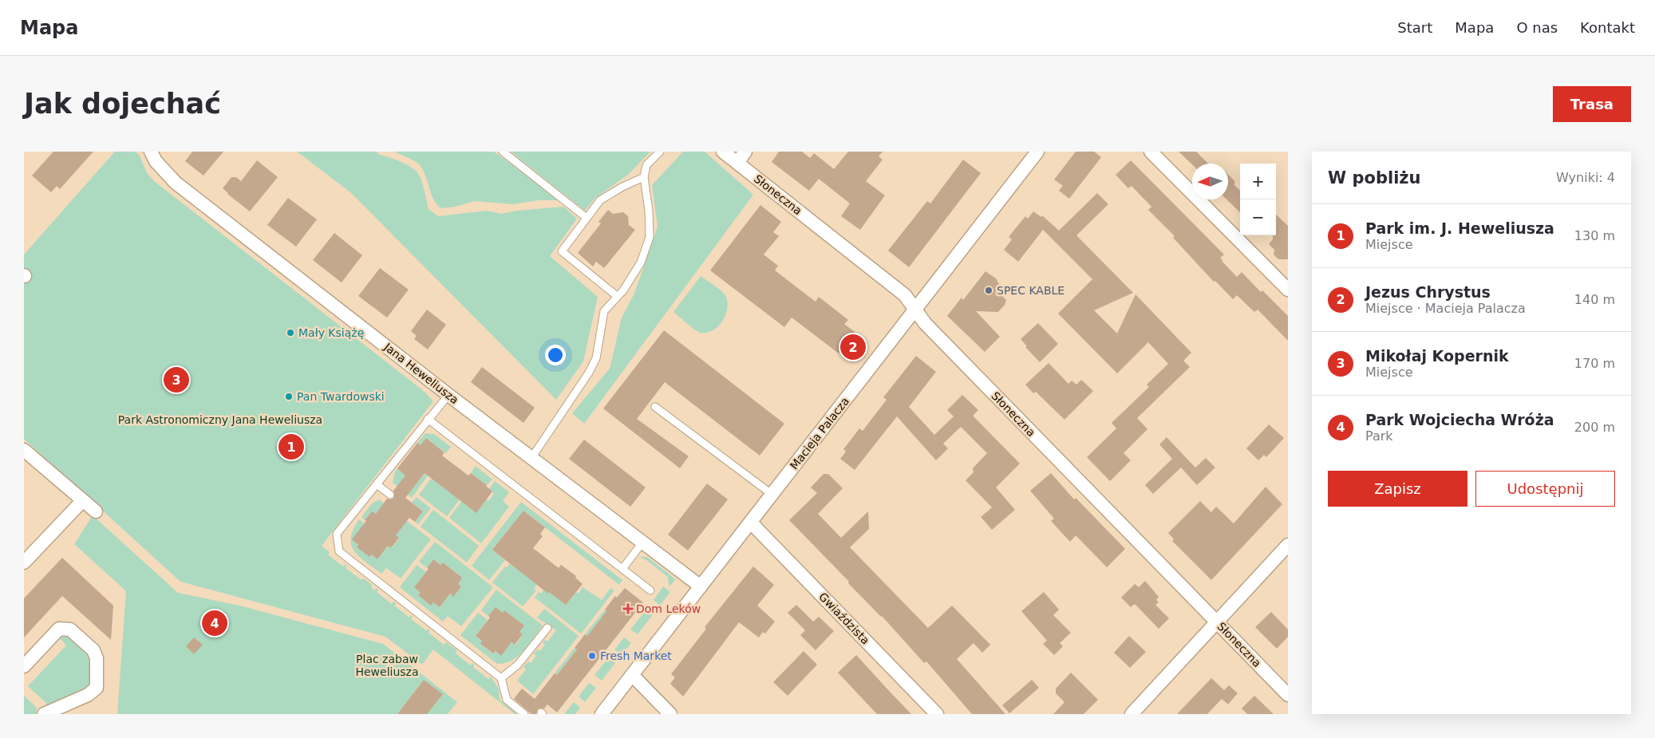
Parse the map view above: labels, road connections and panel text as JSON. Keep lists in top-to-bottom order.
{
  "streets": {
    "street": [
      "Słoneczna",
      "Jana Heweliusza",
      "Macieja Palacza",
      "Gwiaździsta"
    ]
  },
  "crossings": [
    ["Słoneczna", "Macieja Palacza"],
    ["Jana Heweliusza", "Macieja Palacza"],
    ["Macieja Palacza", "Gwiaździsta"]
  ],
  "parks": ["Park Astronomiczny Jana Heweliusza", "Plac zabaw Heweliusza"],
  "places": {
    "other": [
      "SPEC KABLE",
      "Mały Książę",
      "Pan Twardowski",
      "Fresh Market"
    ],
    "health": ["Dom Leków"]
  },
  "north": "left",
  "page": {
    "header": "Mapa",
    "nav": [
      "Start",
      "Mapa",
      "O nas",
      "Kontakt"
    ],
    "buttons": [
      "Trasa",
      ["Zapisz", "Udostępnij"]
    ],
    "title": "Jak dojechać",
    "heading": ["W pobliżu", "Wyniki: 4"],
    "map_buttons": ["+", "−"],
    "list": [
      {
        "mark": "1",
        "name": "Park im. J. Heweliusza",
        "note": "Miejsce",
        "value": "130 m"
      },
      {
        "mark": "2",
        "name": "Jezus Chrystus",
        "note": "Miejsce · Macieja Palacza",
        "value": "140 m"
      },
      {
        "mark": "3",
        "name": "Mikołaj Kopernik",
        "note": "Miejsce",
        "value": "170 m"
      },
      {
        "mark": "4",
        "name": "Park Wojciecha Wróża",
        "note": "Park",
        "value": "200 m"
      }
    ],
    "pins": [
      "2",
      "3",
      "1",
      "4"
    ]
  }
}
